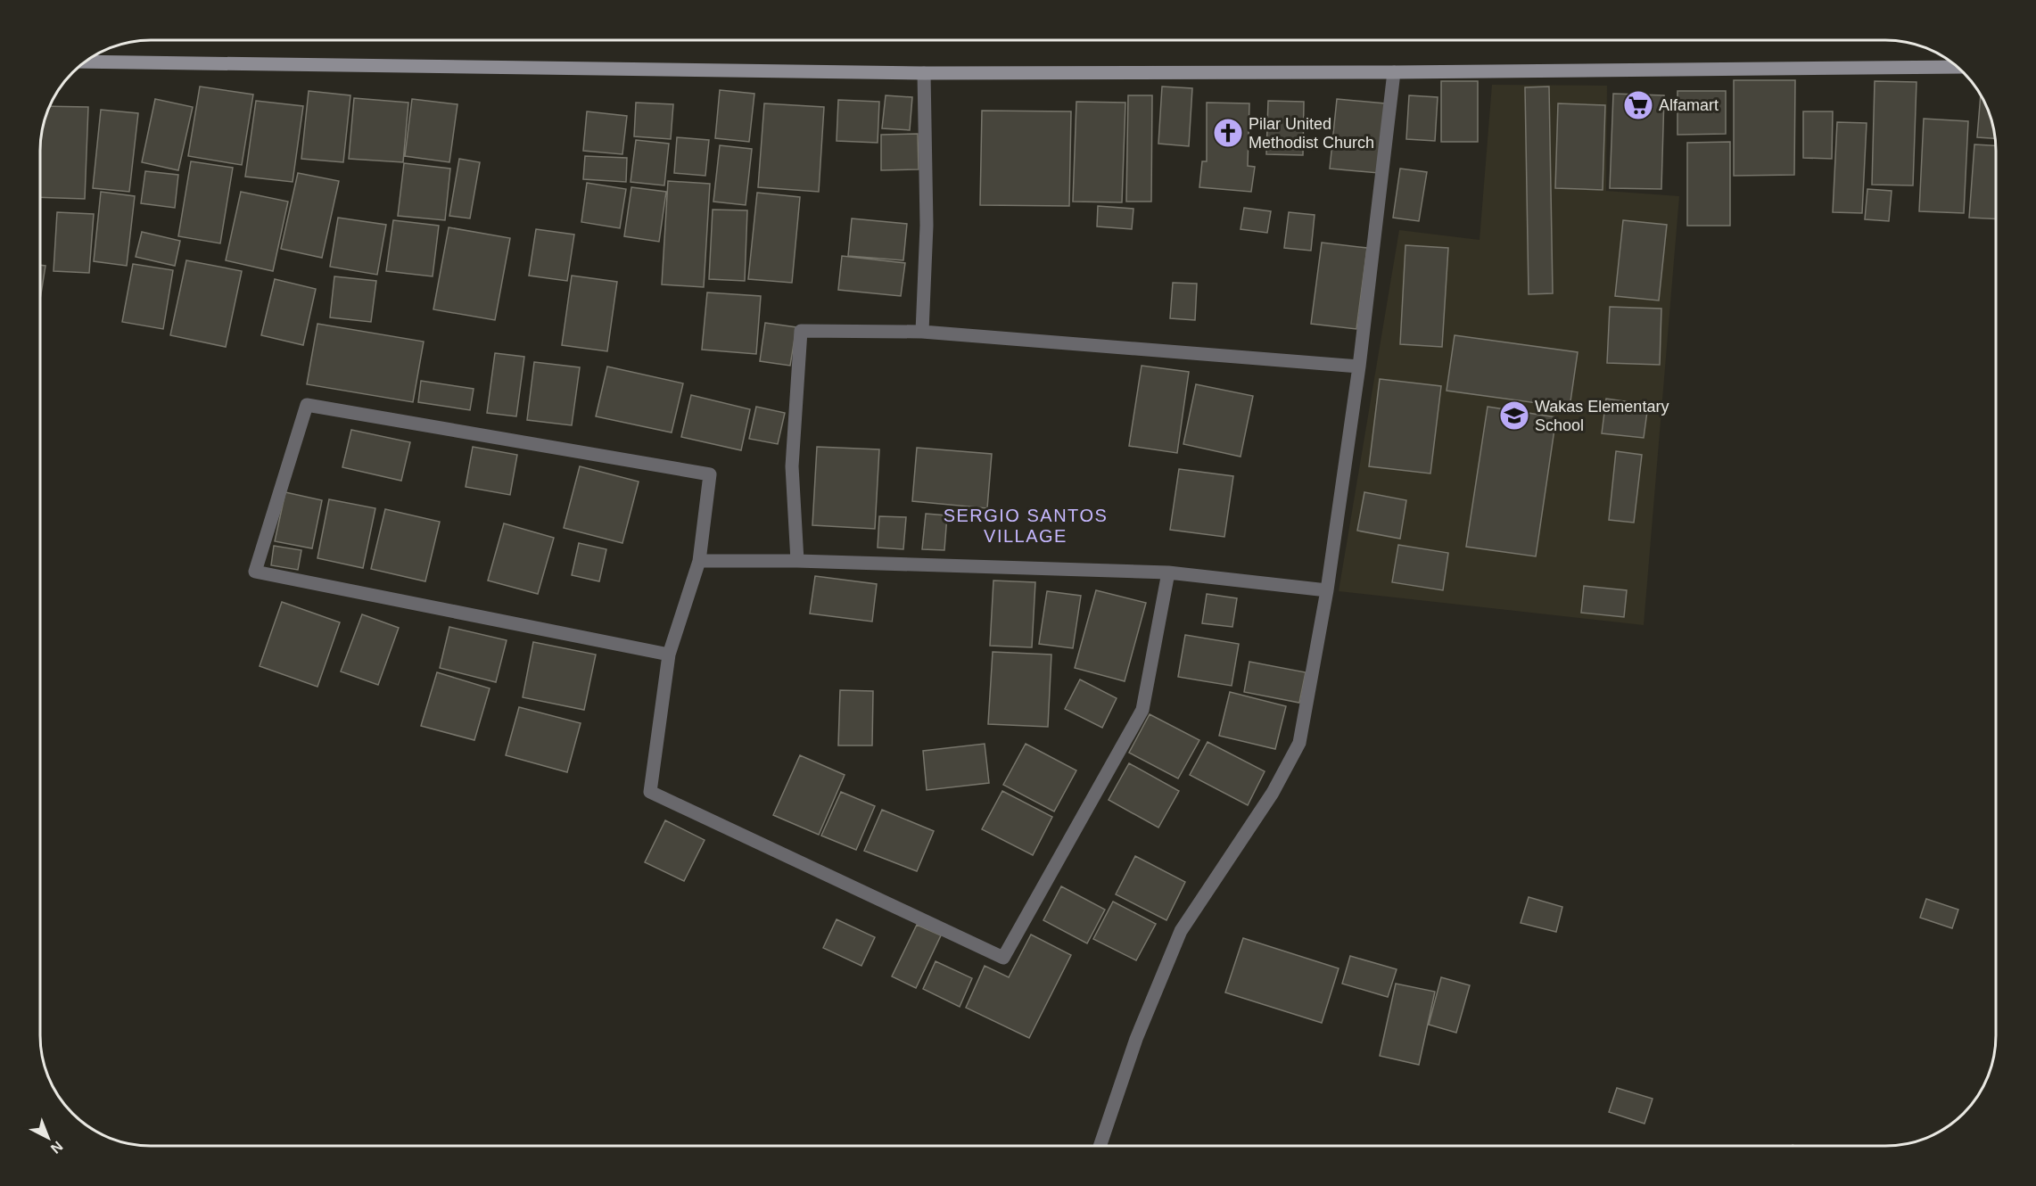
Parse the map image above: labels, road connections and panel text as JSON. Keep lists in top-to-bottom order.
{
  "districts": ["SERGIO SANTOS VILLAGE"],
  "places": {
    "supermarket": ["Alfamart"],
    "church": ["Pilar United Methodist Church"],
    "school or university": ["Wakas Elementary School"]
  },
  "north": "bottom right"
}
